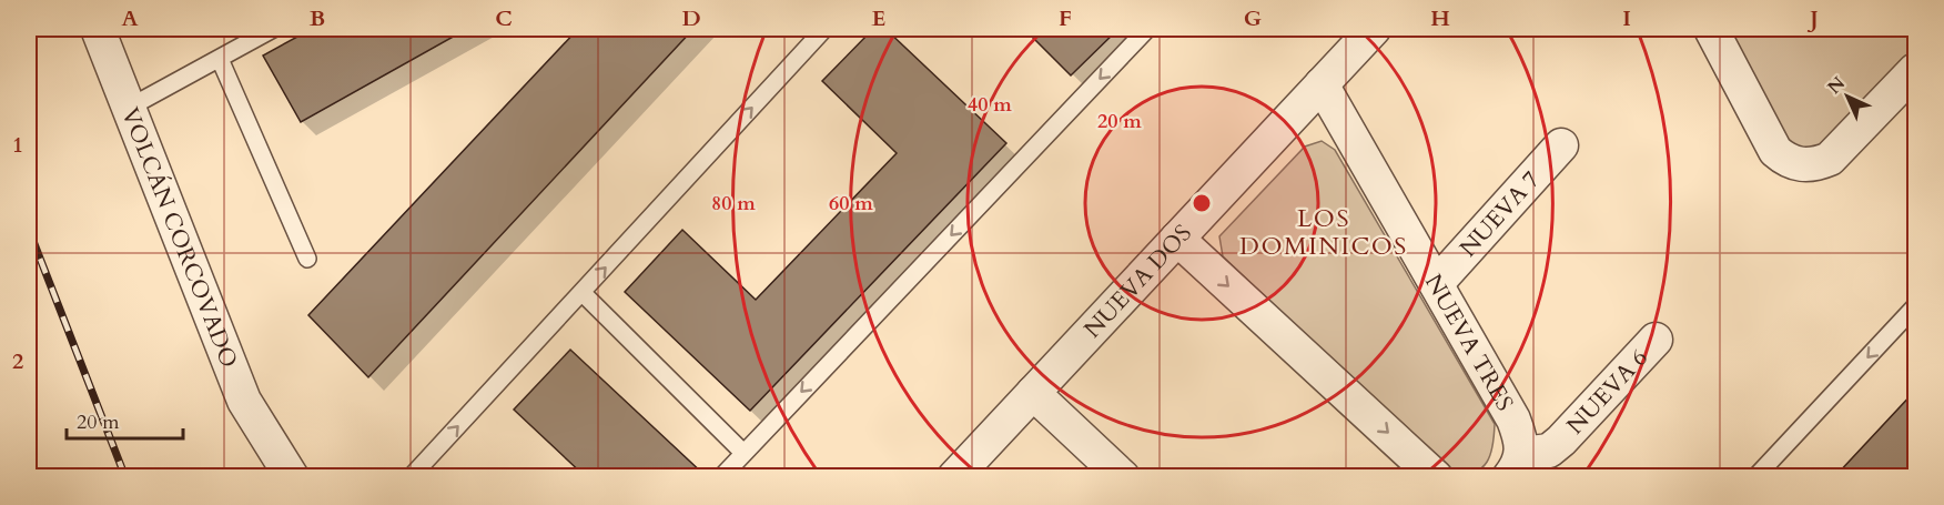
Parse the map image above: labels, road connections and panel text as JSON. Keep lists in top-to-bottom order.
{
  "streets": {
    "street": [
      "NUEVA 7",
      "VOLCÁN CORCOVADO",
      "NUEVA DOS",
      "NUEVA TRES",
      "NUEVA 6"
    ]
  },
  "crossings": [
    ["NUEVA 7", "NUEVA TRES"],
    ["NUEVA DOS", "NUEVA TRES"],
    ["NUEVA TRES", "NUEVA 6"]
  ],
  "districts": ["LOS DOMINICOS"],
  "scale_bar": "20 m",
  "north": "top left",
  "grid": {
    "columns": [
      "A",
      "B",
      "C",
      "D",
      "E",
      "F",
      "G",
      "H",
      "I",
      "J"
    ],
    "rows": ["1", "2"]
  },
  "rings": [
    "40 m",
    "20 m",
    "80 m",
    "60 m"
  ]
}
